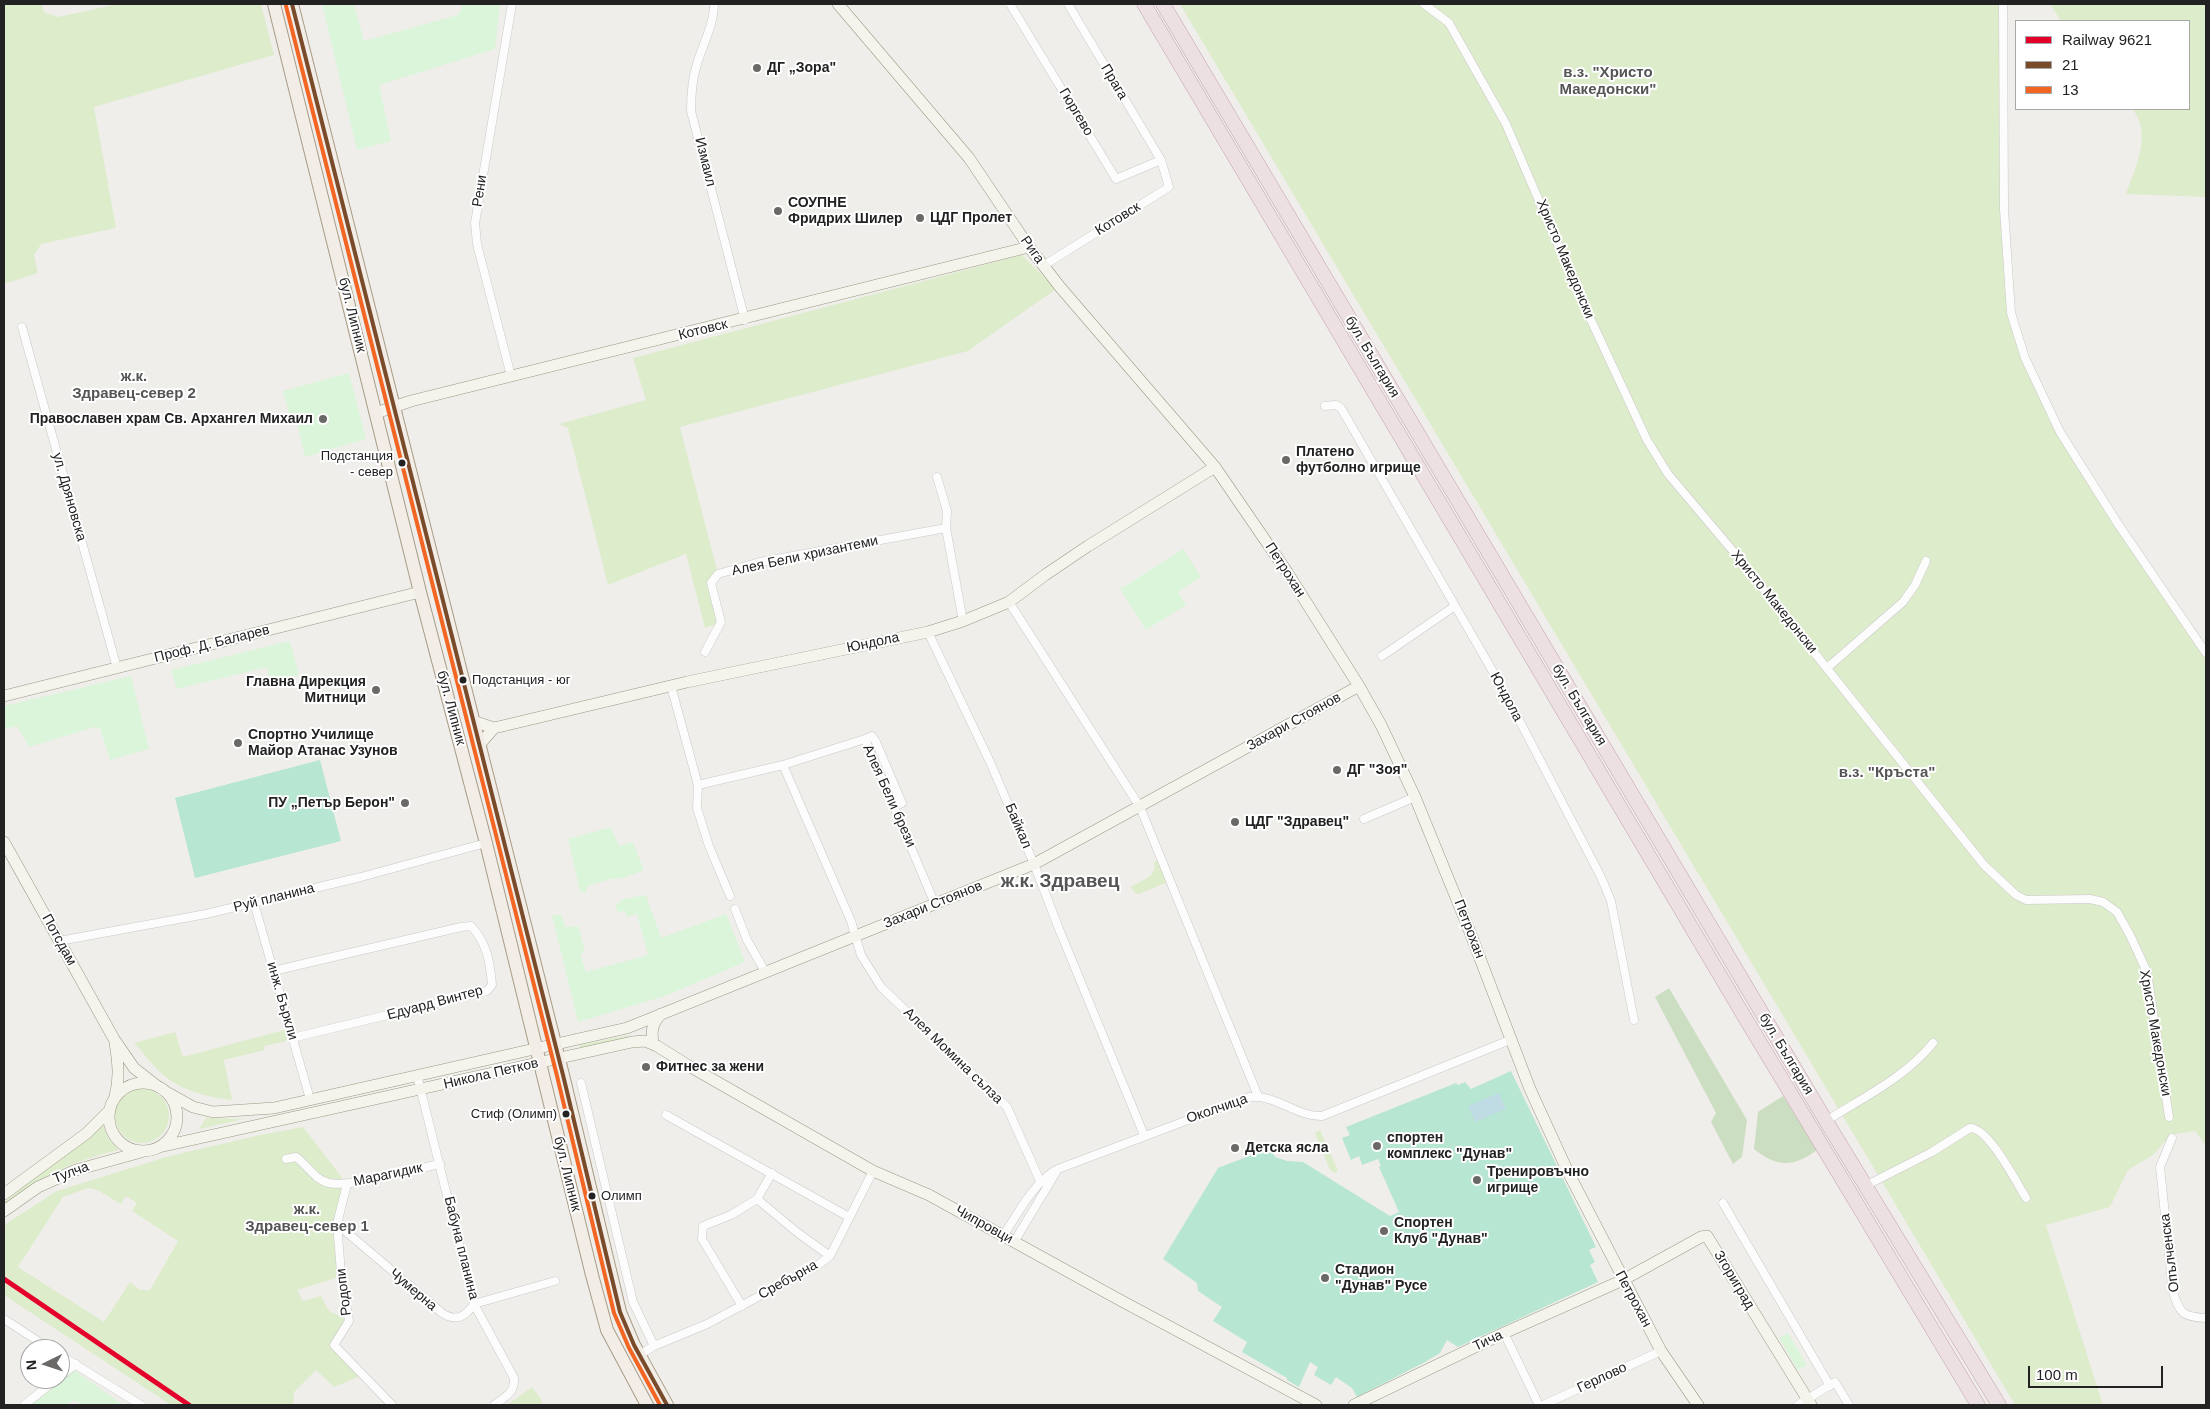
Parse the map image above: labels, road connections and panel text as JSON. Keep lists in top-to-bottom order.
{
  "streets": {
    "highway": ["бул. България"],
    "main road": ["бул. Липник"],
    "street": [
      "Прага",
      "Гюргево",
      "Измаил",
      "Рени",
      "Котовск",
      "Рига",
      "Христо Македонски",
      "ул. Дряновска",
      "Алея Бели хризантеми",
      "Петрохан",
      "Юндола",
      "Проф. Д. Баларев",
      "Захари Стоянов",
      "Алея Бели брези",
      "Байкал",
      "Руй планина",
      "Потсдам",
      "инж. Бъркли",
      "Едуард Винтер",
      "Алея Момина сълза",
      "Никола Петков",
      "Околчица",
      "Тулча",
      "Марагидик",
      "Чипровци",
      "Бабуна планина",
      "Опълченска",
      "Сребърна",
      "Згориград",
      "Чумерна",
      "Родопи",
      "Тича",
      "Герлово"
    ]
  },
  "crossings": [
    ["Прага", "Гюргево"],
    ["Прага", "Котовск"],
    ["Гюргево", "Котовск"],
    ["Измаил", "Котовск"],
    ["Рени", "Котовск"],
    ["Котовск", "Рига"],
    ["Котовск", "бул. Липник"],
    ["Рига", "Петрохан"],
    ["Рига", "Юндола"],
    ["бул. Липник", "Проф. Д. Баларев"],
    ["бул. Липник", "Руй планина"],
    ["бул. Липник", "Никола Петков"],
    ["бул. Липник", "Сребърна"],
    ["ул. Дряновска", "Проф. Д. Баларев"],
    ["Петрохан", "Юндола"],
    ["Петрохан", "Захари Стоянов"],
    ["Петрохан", "Околчица"],
    ["Петрохан", "Згориград"],
    ["Петрохан", "Тича"],
    ["Петрохан", "Герлово"],
    ["Юндола", "Байкал"],
    ["Захари Стоянов", "Алея Бели брези"],
    ["Захари Стоянов", "Байкал"],
    ["Захари Стоянов", "Алея Момина сълза"],
    ["Захари Стоянов", "Никола Петков"],
    ["Байкал", "Околчица"],
    ["Руй планина", "Потсдам"],
    ["Руй планина", "инж. Бъркли"],
    ["Потсдам", "Никола Петков"],
    ["Потсдам", "Тулча"],
    ["инж. Бъркли", "Едуард Винтер"],
    ["инж. Бъркли", "Никола Петков"],
    ["Алея Момина сълза", "Околчица"],
    ["Никола Петков", "Тулча"],
    ["Никола Петков", "Чипровци"],
    ["Никола Петков", "Бабуна планина"],
    ["Марагидик", "Бабуна планина"],
    ["Марагидик", "Родопи"],
    ["Чипровци", "Сребърна"],
    ["Бабуна планина", "Чумерна"],
    ["Згориград", "Тича"],
    ["Чумерна", "Родопи"]
  ],
  "districts": [
    "в.з. \"Христо Македонски\"",
    "ж.к. Здравец-север 2",
    "в.з. \"Кръста\"",
    "ж.к. Здравец",
    "ж.к. Здравец-север 1"
  ],
  "places": [
    "ДГ „Зора\"",
    "СОУПНЕ Фридрих Шилер",
    "ЦДГ Пролет",
    "Православен храм Св. Архангел Михаил",
    "Платено футболно игрище",
    "Подстанция - север",
    "Подстанция - юг",
    "Главна Дирекция Митници",
    "Спортно Училище Майор Атанас Узунов",
    "ДГ \"Зоя\"",
    "ПУ „Петър Берон\"",
    "ЦДГ \"Здравец\"",
    "Фитнес за жени",
    "Стиф (Олимп)",
    "спортен комплекс \"Дунав\"",
    "Детска ясла",
    "Тренировъчно игрище",
    "Олимп",
    "Спортен Клуб \"Дунав\"",
    "Стадион \"Дунав\" Русе"
  ],
  "lines": ["transit line 21", "transit line 13", "rail line 9621"],
  "legend": ["Railway 9621", "21", "13"],
  "scale_bar": "100 m",
  "north": "left"
}
